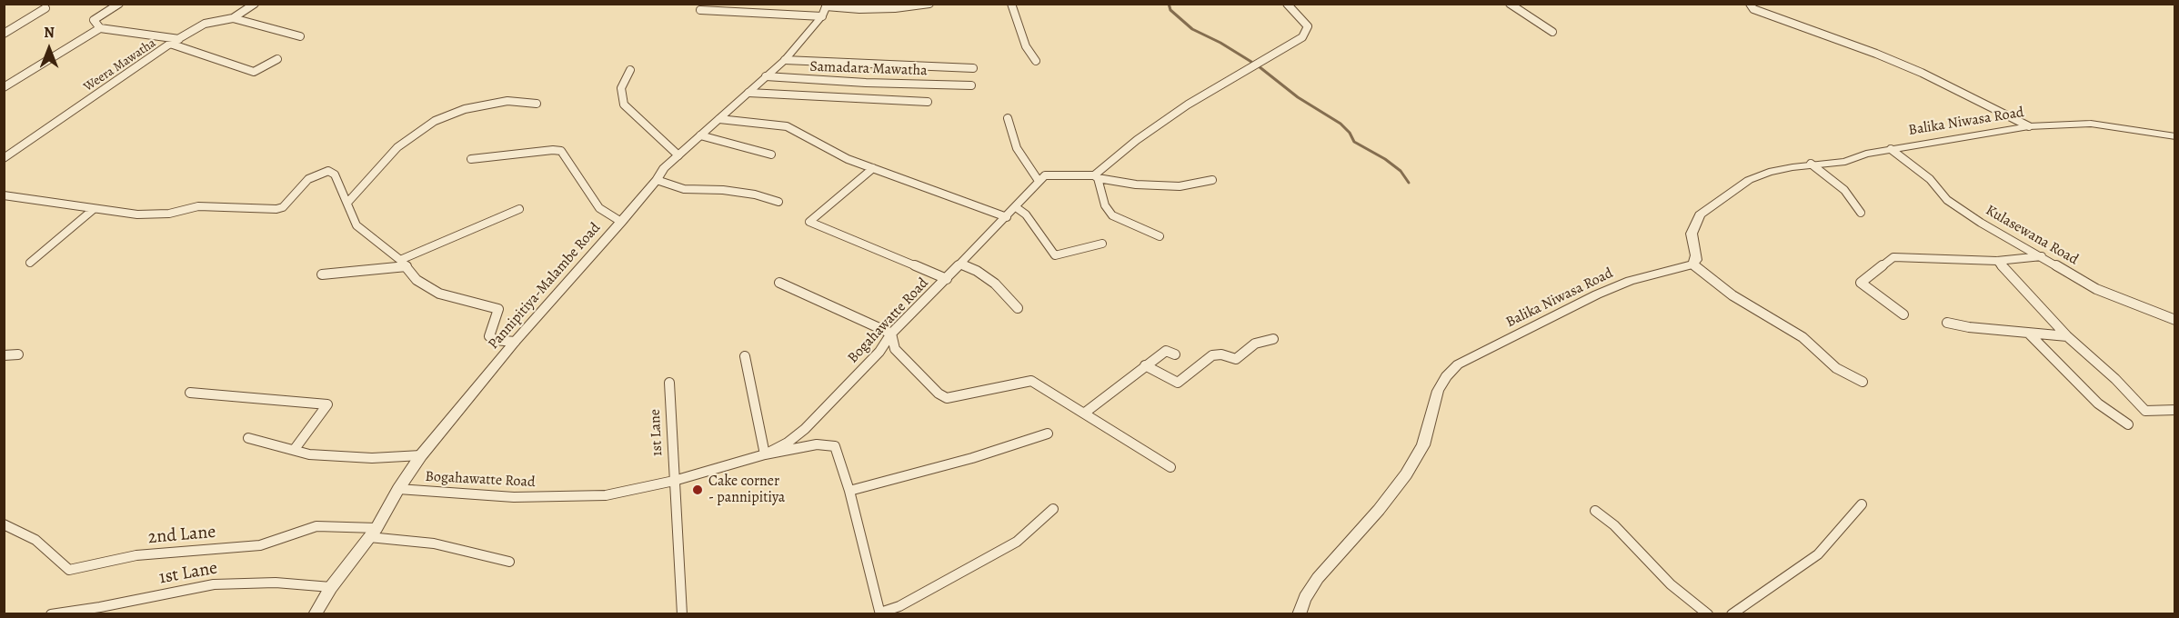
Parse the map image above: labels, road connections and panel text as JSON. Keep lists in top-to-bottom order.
{
  "streets": {
    "street": [
      "Weera Mawatha",
      "Samadara Mawatha",
      "Balika Niwasa Road",
      "Kulasewana Road",
      "Pannipitiya-Malambe Road",
      "Bogahawatte Road",
      "1st Lane",
      "2nd Lane"
    ]
  },
  "crossings": [
    ["Samadara Mawatha", "Pannipitiya-Malambe Road"],
    ["Balika Niwasa Road", "Kulasewana Road"],
    ["Pannipitiya-Malambe Road", "Bogahawatte Road"],
    ["Pannipitiya-Malambe Road", "1st Lane"],
    ["Pannipitiya-Malambe Road", "2nd Lane"],
    ["Bogahawatte Road", "1st Lane"]
  ],
  "places": ["Cake corner - pannipitiya"],
  "north": "top"
}
